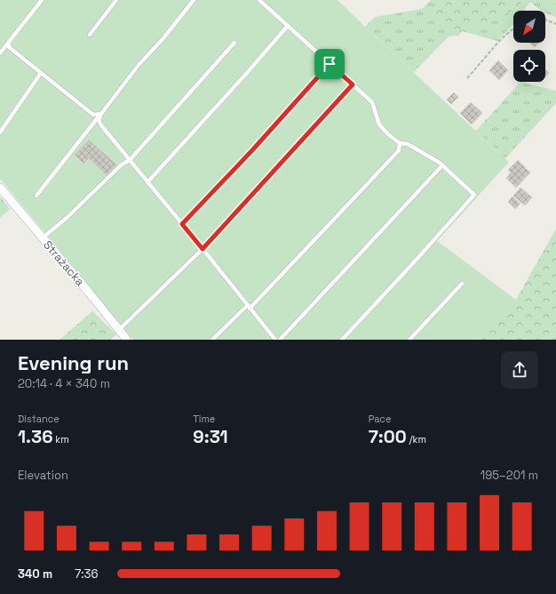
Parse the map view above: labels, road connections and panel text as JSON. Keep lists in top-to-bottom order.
{
  "streets": {
    "street": ["Strażacka"]
  },
  "north": "bottom left",
  "page": {
    "heading": ["Evening run", "20:14 · 4 × 340 m"],
    "stats": [
      ["Distance", "1.36 km"],
      ["Time", "9:31"],
      ["Pace", "7:00 /km"]
    ],
    "chart": ["Elevation", "195–201 m"],
    "list": [
      {
        "name": "340 m",
        "note": "7:36"
      }
    ]
  }
}
